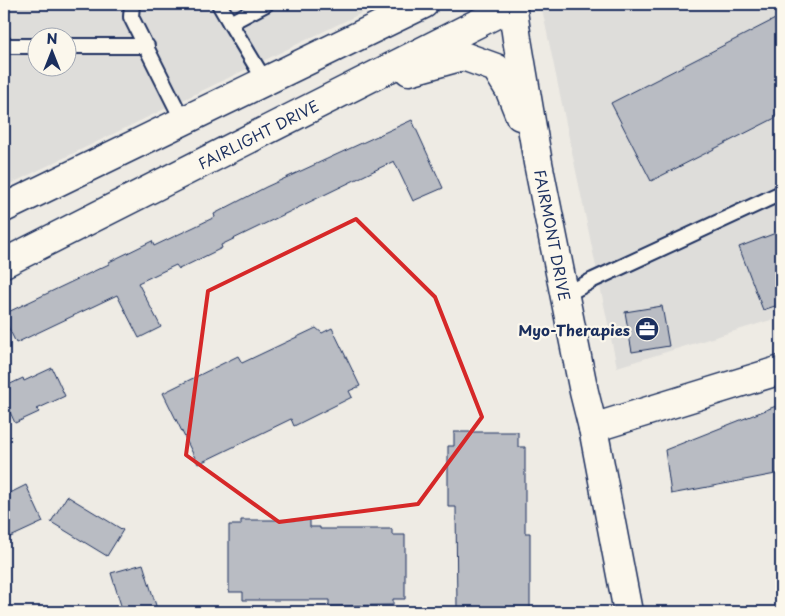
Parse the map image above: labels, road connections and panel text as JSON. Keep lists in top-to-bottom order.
{
  "streets": {
    "main road": ["FAIRLIGHT DRIVE", "FAIRMONT DRIVE"]
  },
  "crossings": [
    ["FAIRLIGHT DRIVE", "FAIRMONT DRIVE"]
  ],
  "places": {
    "office": ["Myo-Therapies"]
  },
  "north": "top"
}
